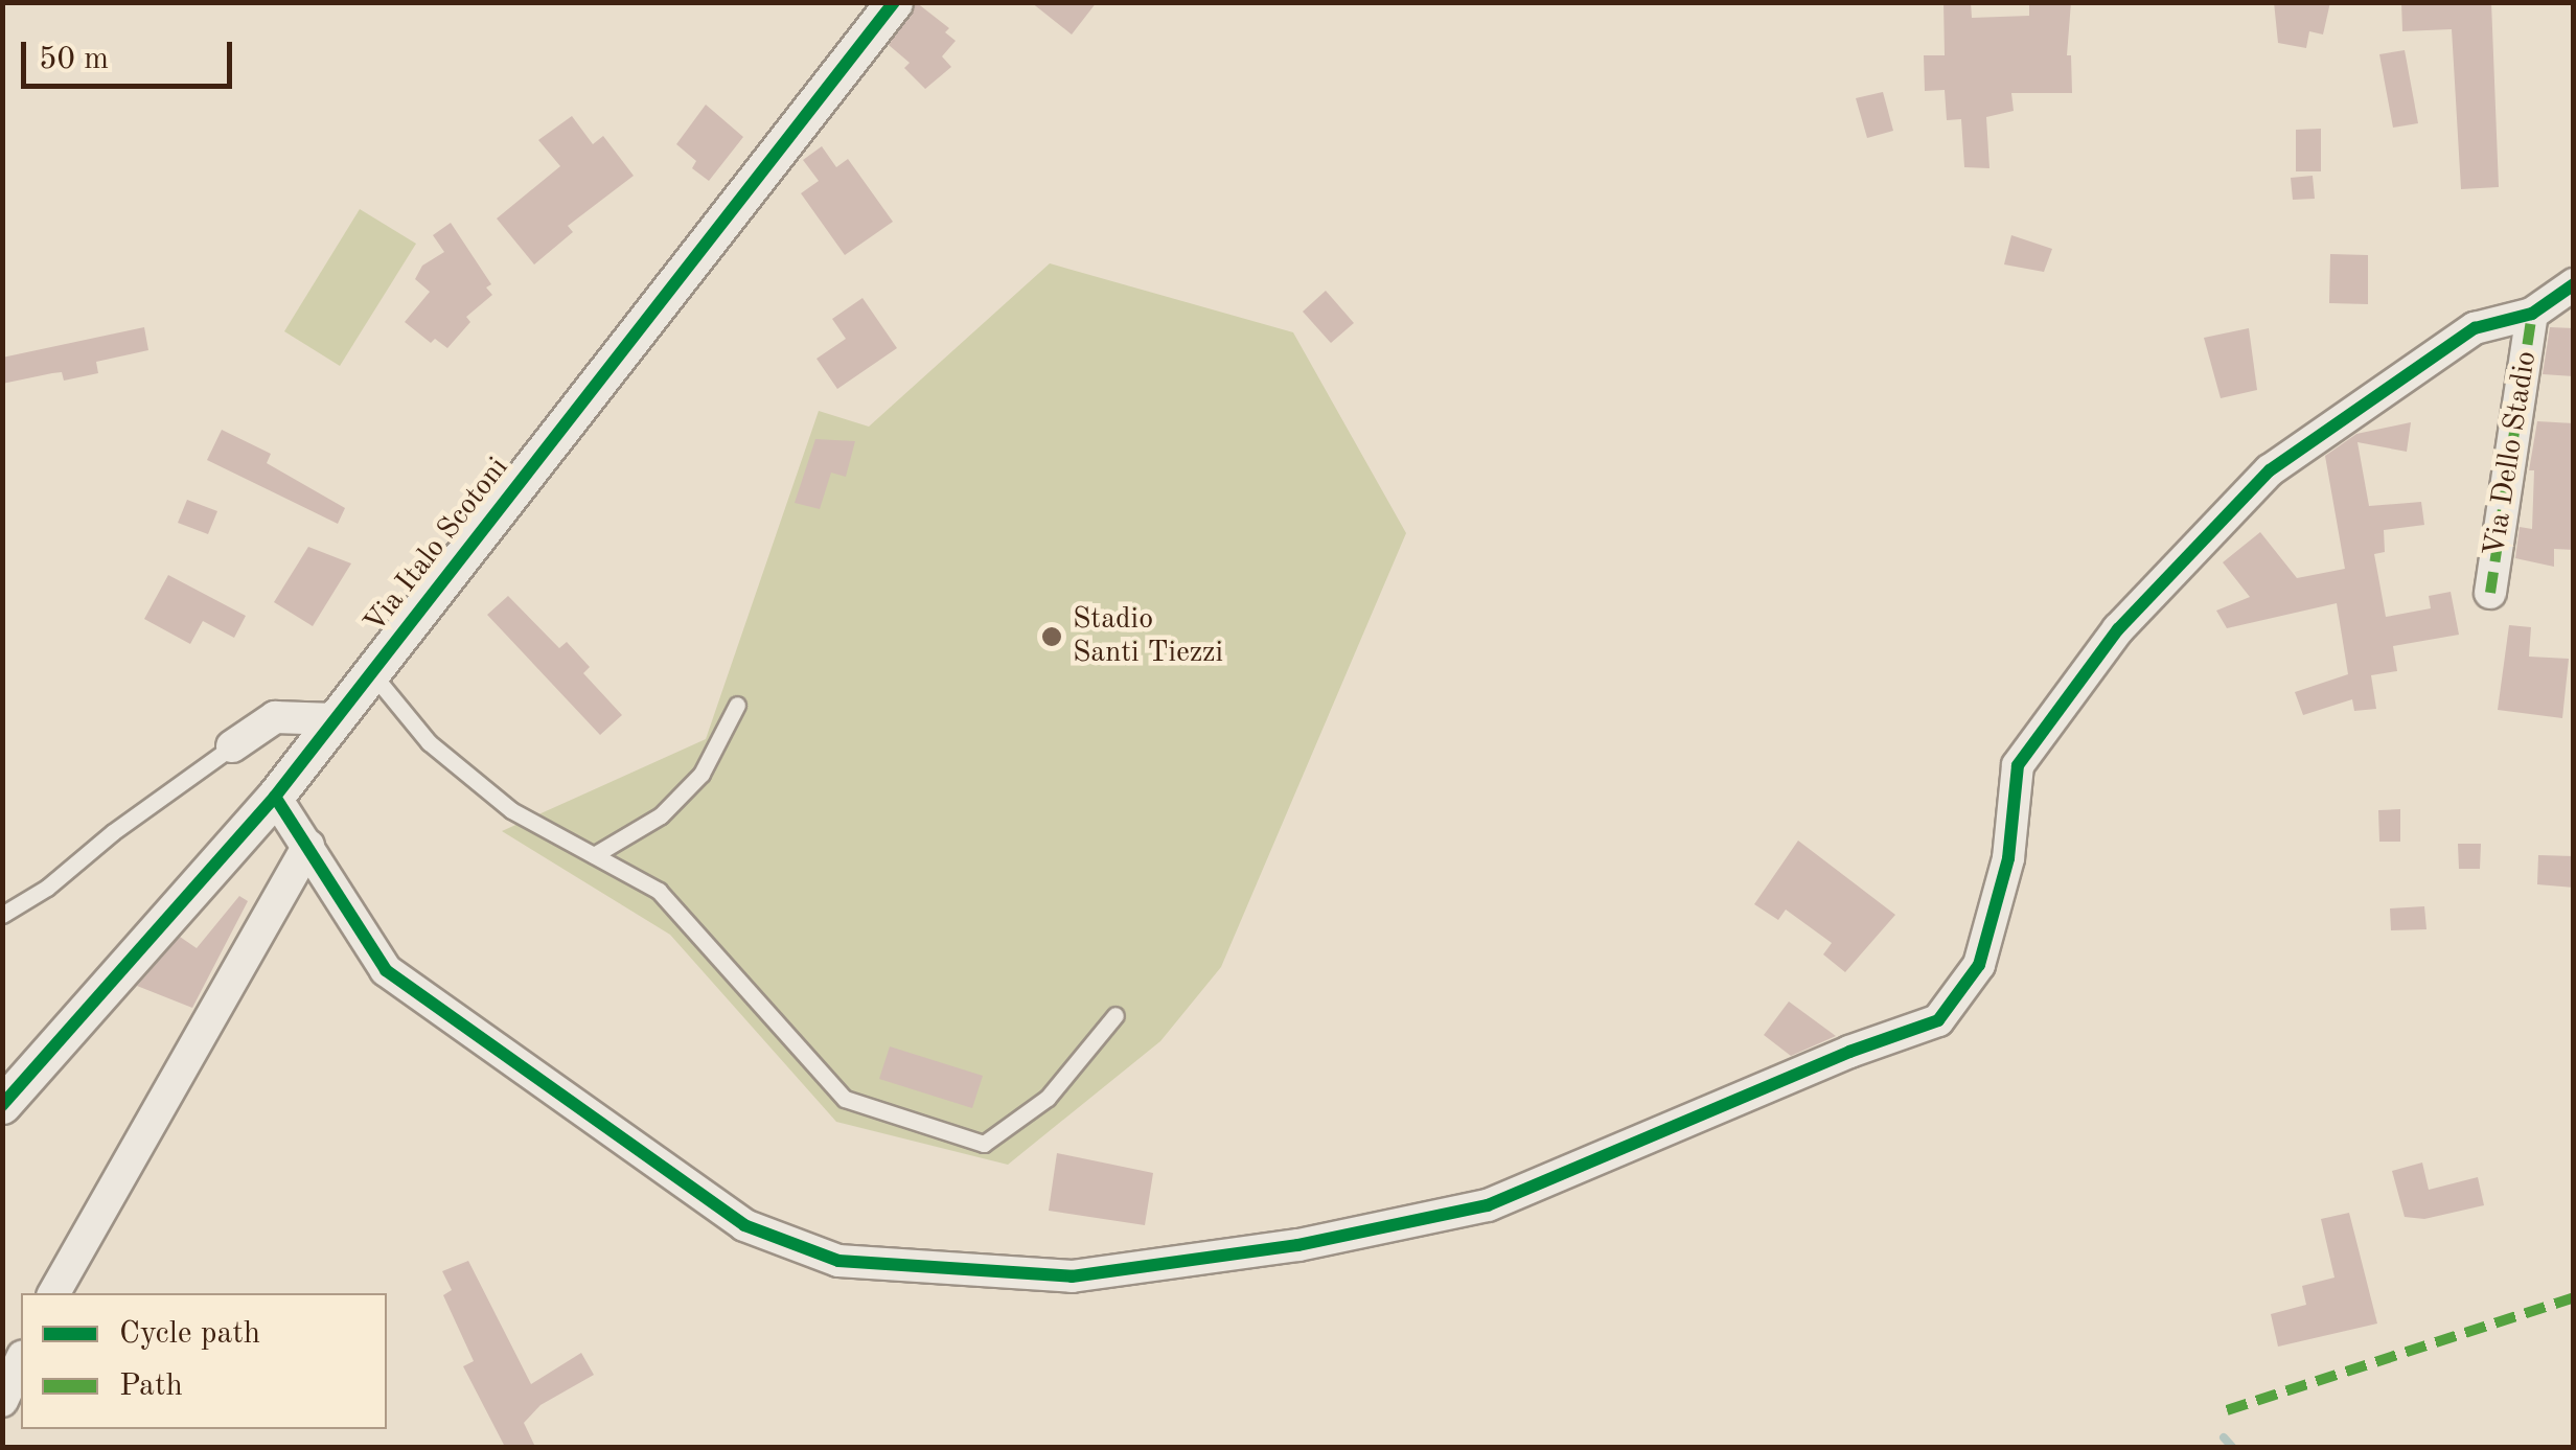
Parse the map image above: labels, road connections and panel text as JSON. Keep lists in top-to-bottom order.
{
  "streets": {
    "street": ["Via Dello Stadio", "Via Italo Scotoni"]
  },
  "places": ["Stadio Santi Tiezzi"],
  "legend": ["Cycle path", "Path"],
  "scale_bar": "50 m"
}
